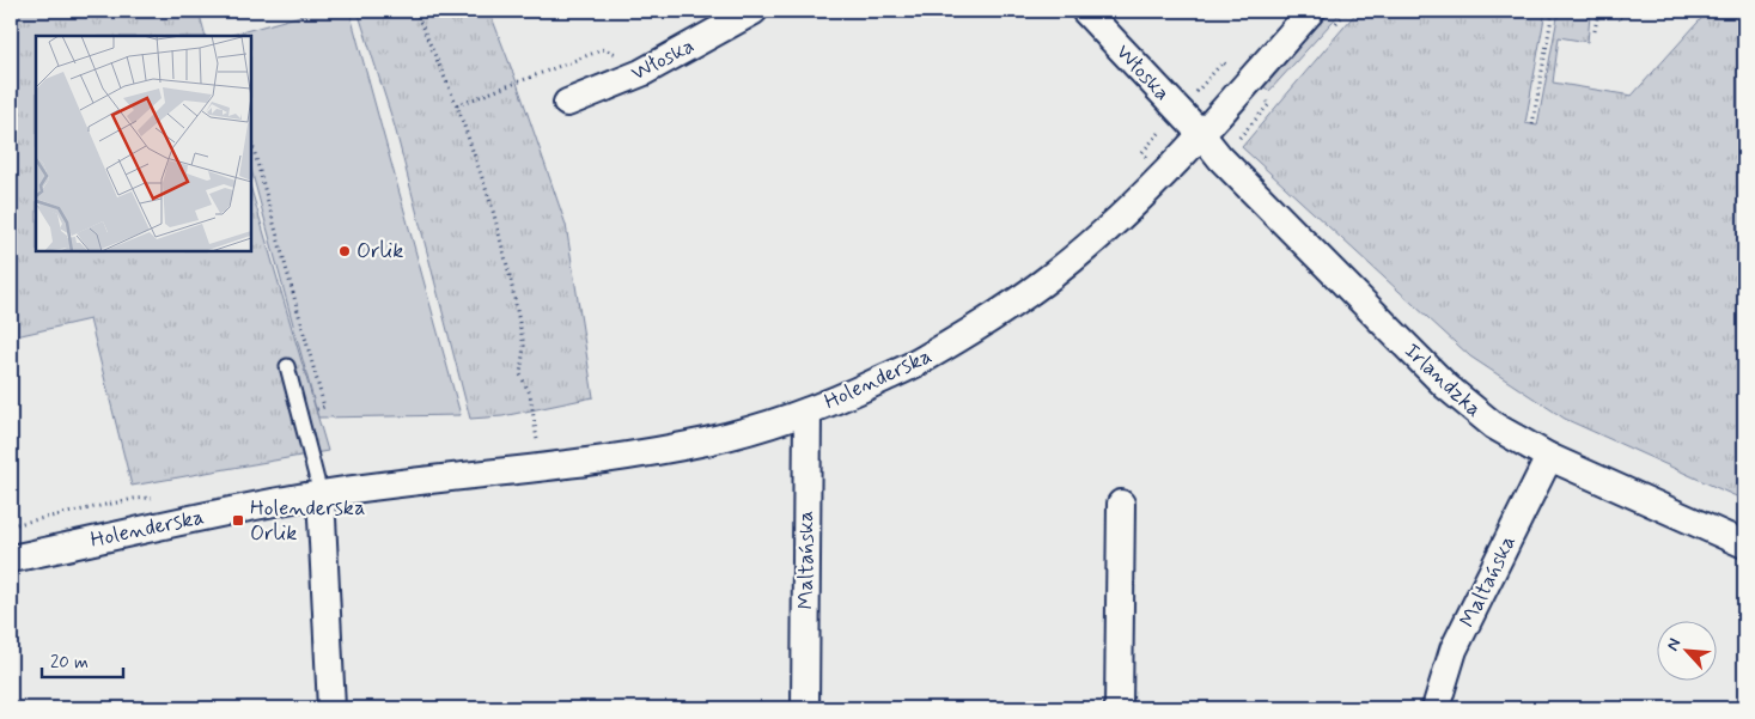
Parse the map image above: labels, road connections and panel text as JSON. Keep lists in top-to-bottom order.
{
  "streets": {
    "street": [
      "Włoska",
      "Holenderska",
      "Irlandzka",
      "Maltańska"
    ]
  },
  "crossings": [
    ["Włoska", "Holenderska"],
    ["Włoska", "Irlandzka"],
    ["Holenderska", "Irlandzka"],
    ["Holenderska", "Maltańska"],
    ["Irlandzka", "Maltańska"]
  ],
  "places": {
    "other": ["Orlik"],
    "transit": ["Holenderska Orlik"]
  },
  "scale_bar": "20 m",
  "north": "top left"
}
